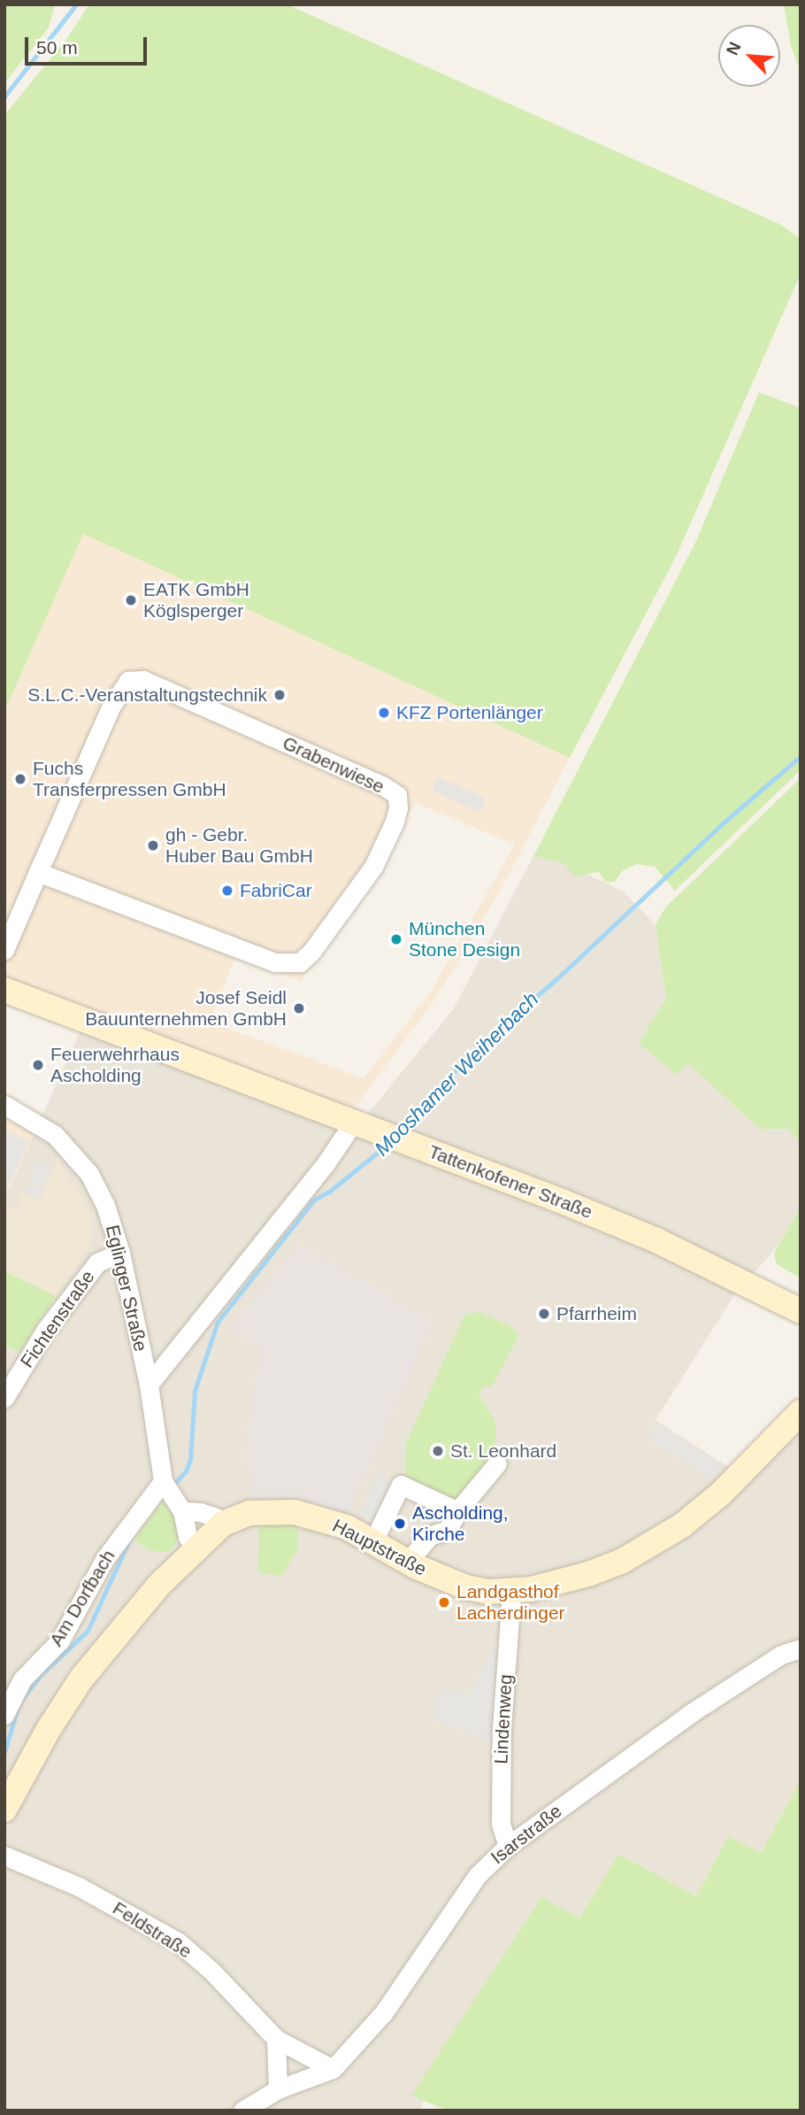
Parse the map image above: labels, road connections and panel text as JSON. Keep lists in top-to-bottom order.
{
  "streets": {
    "main road": ["Tattenkofener Straße", "Hauptstraße"],
    "street": [
      "Grabenwiese",
      "Eglinger Straße",
      "Fichtenstraße",
      "Am Dorfbach",
      "Lindenweg",
      "Isarstraße",
      "Feldstraße"
    ]
  },
  "crossings": [
    ["Eglinger Straße", "Fichtenstraße"],
    ["Eglinger Straße", "Hauptstraße"],
    ["Eglinger Straße", "Am Dorfbach"],
    ["Hauptstraße", "Lindenweg"],
    ["Lindenweg", "Isarstraße"],
    ["Isarstraße", "Feldstraße"]
  ],
  "water": ["Mooshamer Weiherbach"],
  "places": [
    "EATK GmbH Köglsperger",
    "S.L.C.-Veranstaltungstechnik",
    "KFZ Portenlänger",
    "Fuchs Transferpressen GmbH",
    "gh - Gebr. Huber Bau GmbH",
    "FabriCar",
    "München Stone Design",
    "Josef Seidl Bauunternehmen GmbH",
    "Feuerwehrhaus Ascholding",
    "Pfarrheim",
    "St. Leonhard",
    "Ascholding, Kirche",
    "Landgasthof Lacherdinger"
  ],
  "scale_bar": "50 m",
  "north": "top left"
}
